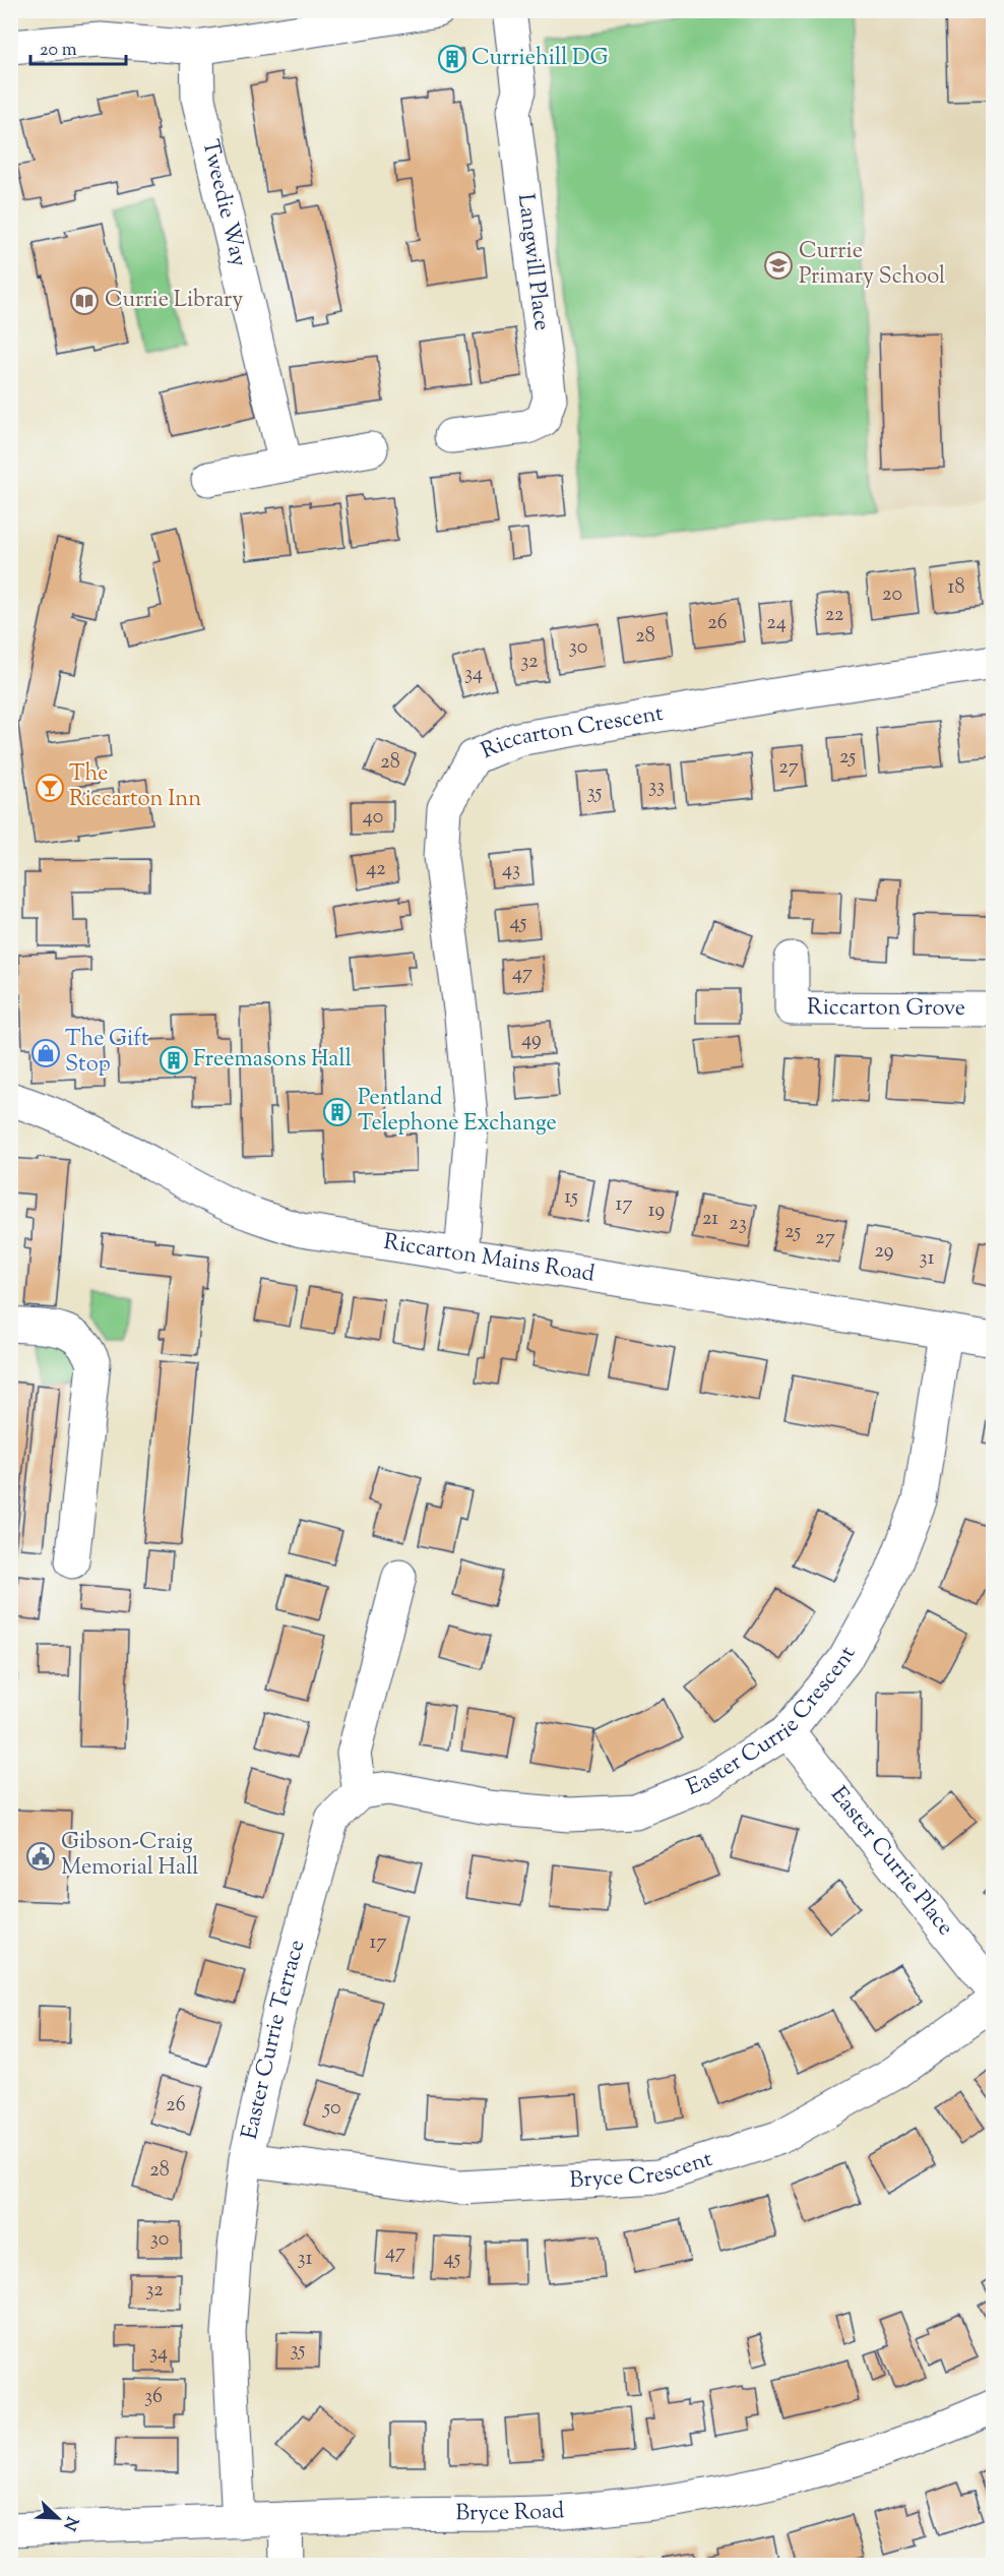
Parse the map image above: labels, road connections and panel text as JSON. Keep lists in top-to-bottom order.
{
  "streets": {
    "street": [
      "Tweedie Way",
      "Langwill Place",
      "Riccarton Crescent",
      "Riccarton Grove",
      "Riccarton Mains Road",
      "Easter Currie Crescent",
      "Easter Currie Place",
      "Easter Currie Terrace",
      "Bryce Crescent",
      "Bryce Road"
    ]
  },
  "crossings": [
    ["Riccarton Crescent", "Riccarton Mains Road"],
    ["Riccarton Mains Road", "Easter Currie Crescent"],
    ["Easter Currie Crescent", "Easter Currie Place"],
    ["Easter Currie Crescent", "Easter Currie Terrace"],
    ["Easter Currie Terrace", "Bryce Crescent"],
    ["Easter Currie Terrace", "Bryce Road"]
  ],
  "places": {
    "building": ["Curriehill DG", "Freemasons Hall", "Pentland Telephone Exchange"],
    "school or university": ["Currie Primary School"],
    "library": ["Currie Library"],
    "bar": ["The Riccarton Inn"],
    "shop": ["The Gift Stop"],
    "public building": ["Gibson-Craig Memorial Hall"]
  },
  "house_numbers": [
    "18",
    "20",
    "22",
    "26",
    "24",
    "28",
    "30",
    "32",
    "34",
    "25",
    "28",
    "27",
    "33",
    "35",
    "40",
    "42",
    "43",
    "45",
    "47",
    "49",
    "15",
    "17",
    "19",
    "21",
    "23",
    "25",
    "27",
    "29",
    "31",
    "17",
    "26",
    "50",
    "28",
    "30",
    "47",
    "31",
    "45",
    "32",
    "35",
    "34",
    "36"
  ],
  "scale_bar": "20 m",
  "north": "bottom right"
}
